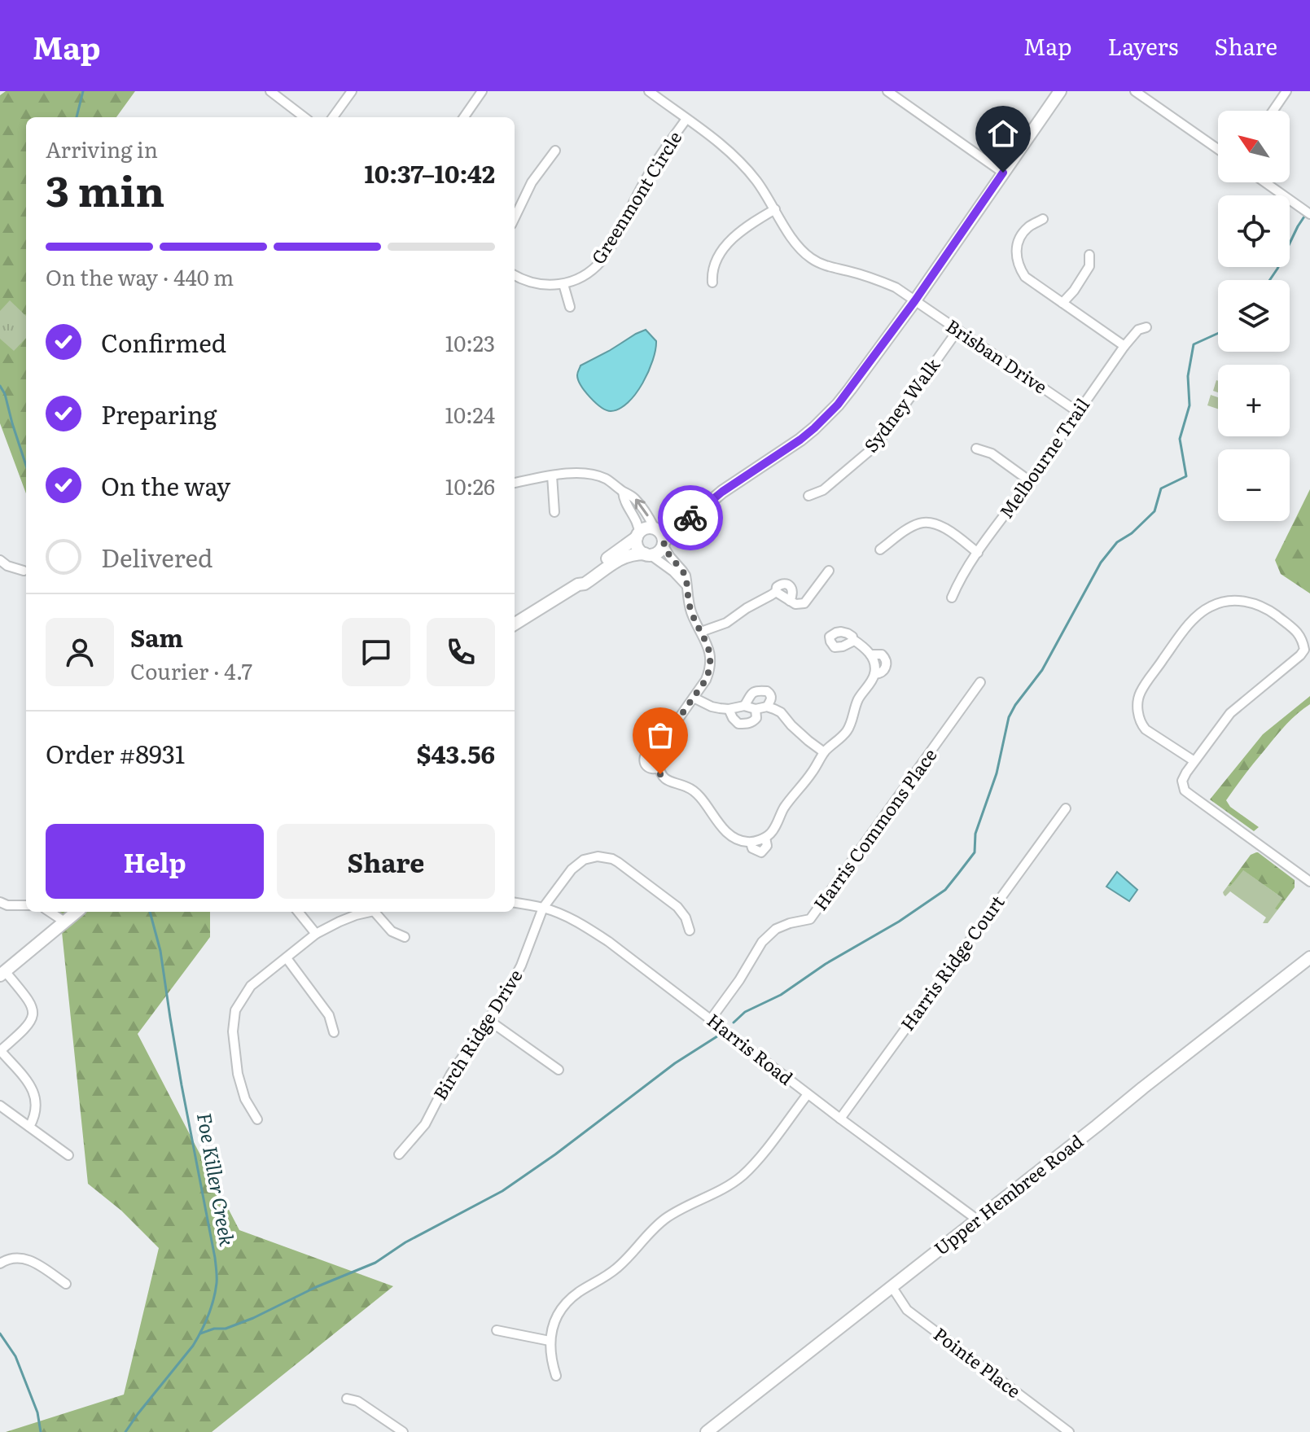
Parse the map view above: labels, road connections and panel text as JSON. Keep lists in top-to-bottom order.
{
  "streets": {
    "main road": ["Upper Hembree Road"],
    "street": [
      "Greenmont Circle",
      "Brisban Drive",
      "Sydney Walk",
      "Melbourne Trail",
      "Harris Commons Place",
      "Harris Ridge Court",
      "Birch Ridge Drive",
      "Harris Road",
      "Pointe Place"
    ]
  },
  "crossings": [
    ["Greenmont Circle", "Brisban Drive"],
    ["Brisban Drive", "Sydney Walk"],
    ["Brisban Drive", "Melbourne Trail"],
    ["Harris Commons Place", "Harris Road"],
    ["Harris Ridge Court", "Harris Road"],
    ["Birch Ridge Drive", "Harris Road"],
    ["Harris Road", "Upper Hembree Road"],
    ["Upper Hembree Road", "Pointe Place"]
  ],
  "water": ["Foe Killer Creek"],
  "north": "top left",
  "page": {
    "header": "Map",
    "nav": ["Map", "Layers", "Share"],
    "map_buttons": ["+", "−"],
    "heading": ["3 min", "Arriving in", "10:37–10:42"],
    "panel": [
      "Sam",
      "Courier · 4.7",
      "Order #8931",
      "$43.56"
    ],
    "bar": "On the way · 440 m",
    "list": [
      ["Confirmed", "10:23"],
      ["Preparing", "10:24"],
      ["On the way", "10:26"],
      "Delivered"
    ],
    "buttons": ["Help", "Share"]
  }
}
